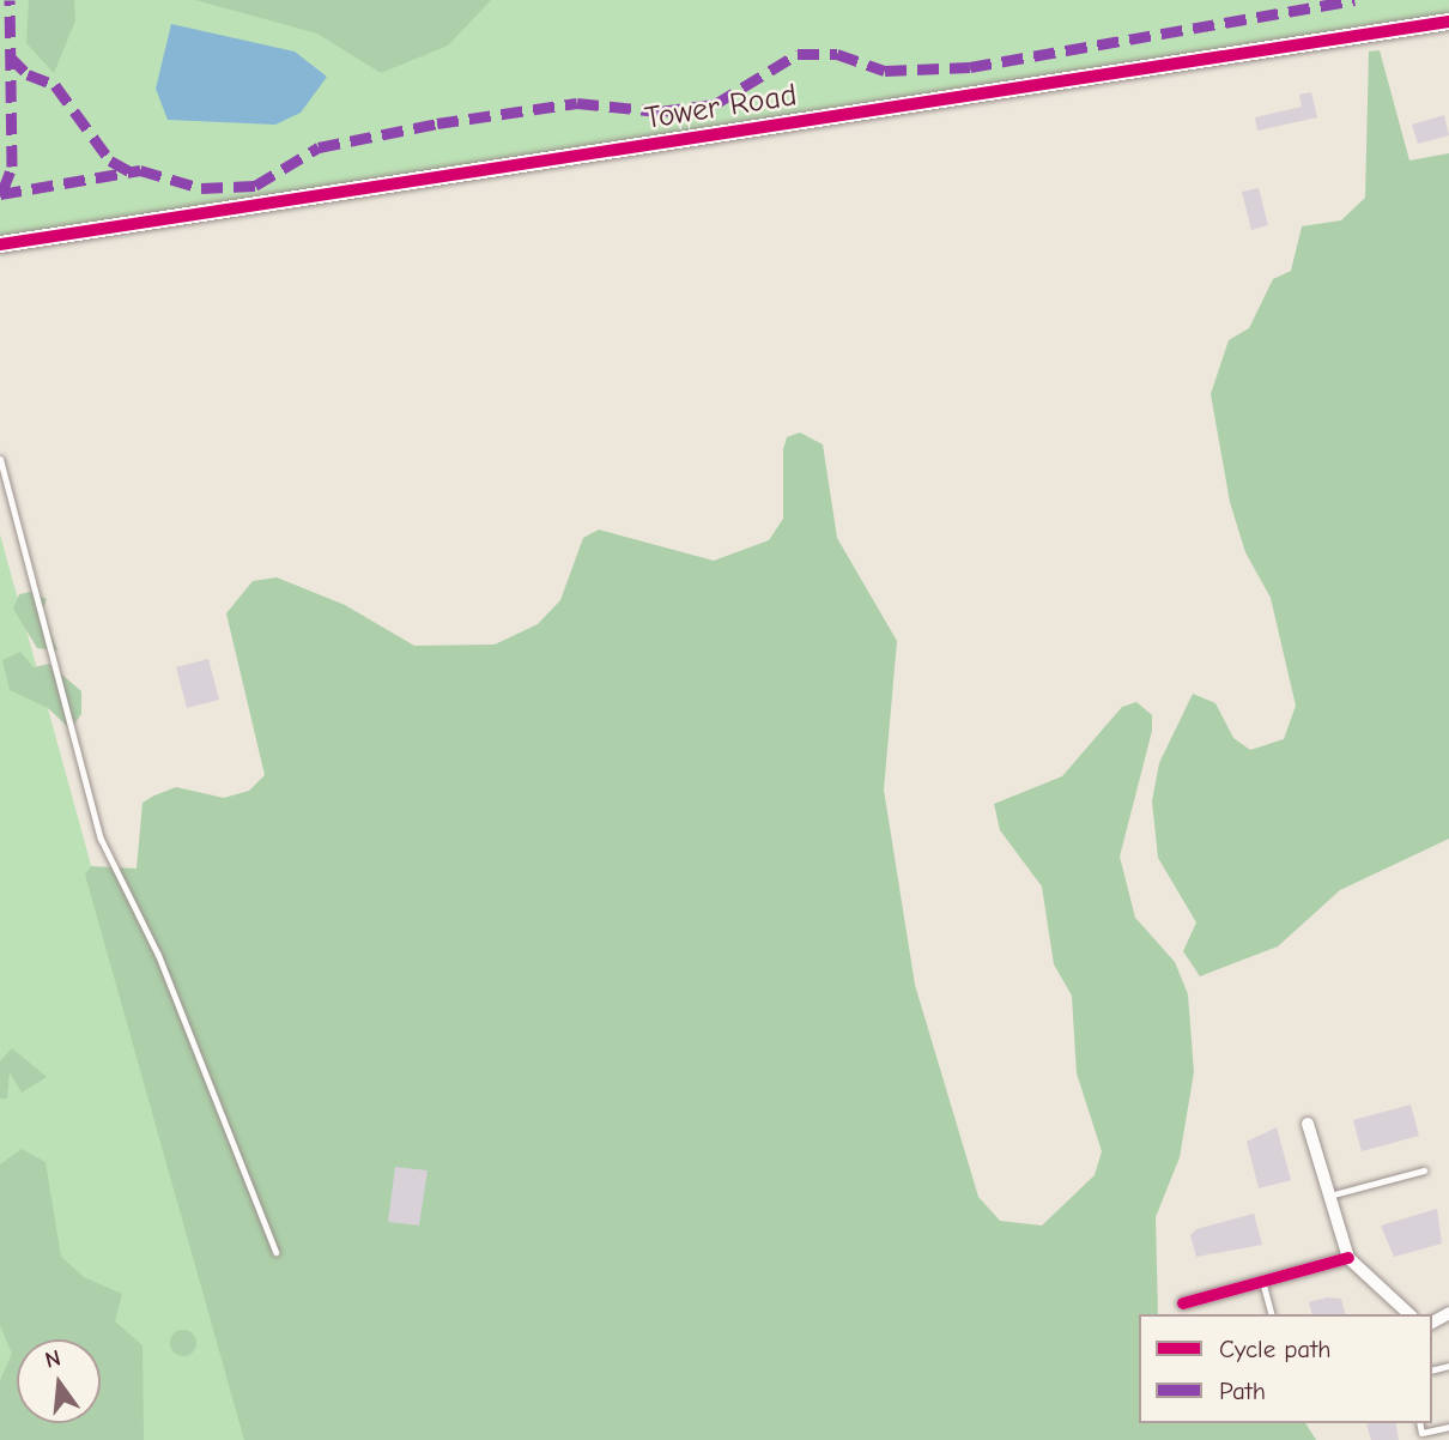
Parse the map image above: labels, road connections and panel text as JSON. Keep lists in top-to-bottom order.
{
  "streets": {
    "street": ["Tower Road"]
  },
  "legend": ["Cycle path", "Path"],
  "north": "top"
}
